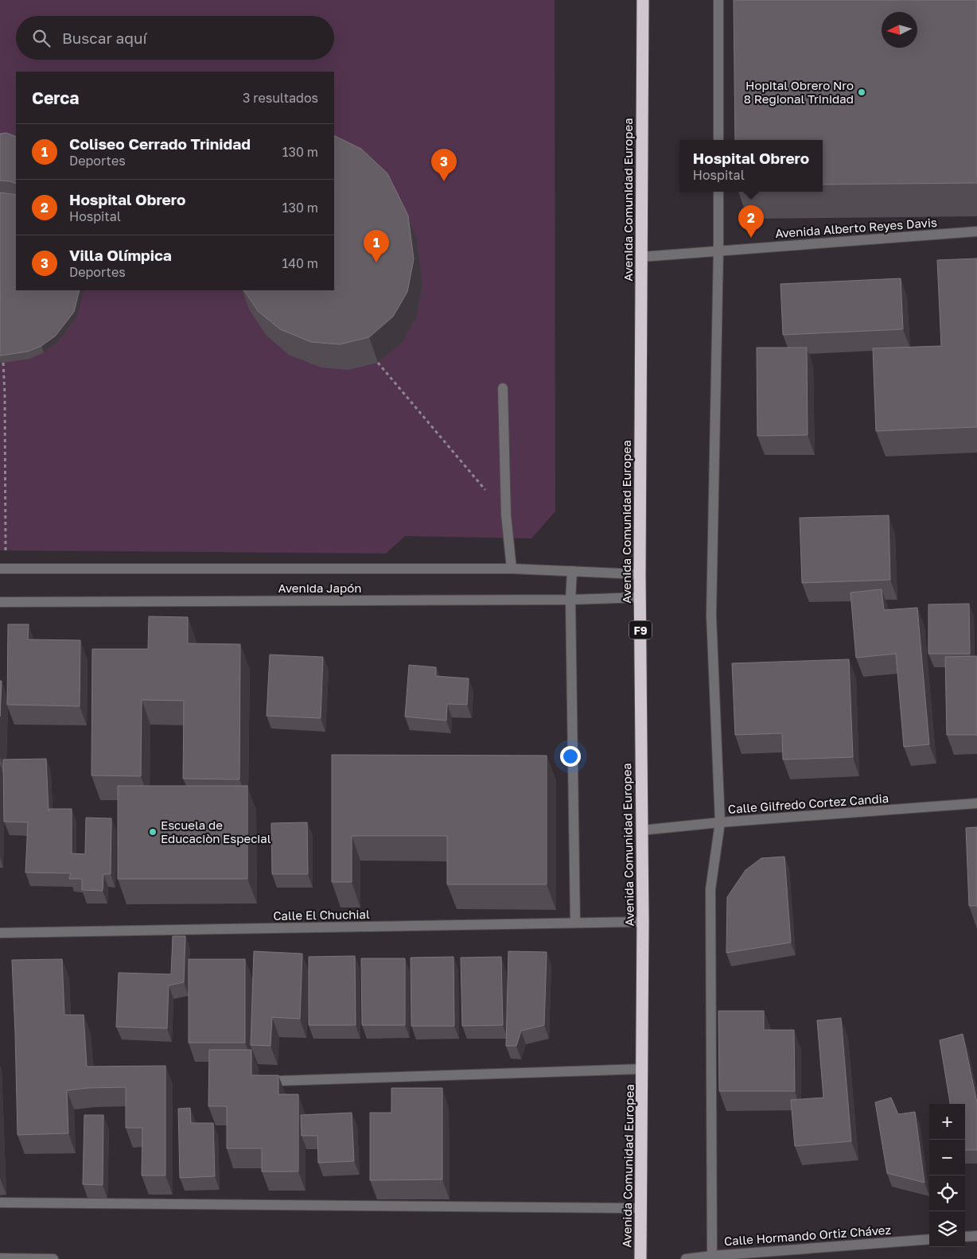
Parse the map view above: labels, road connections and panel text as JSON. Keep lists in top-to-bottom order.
{
  "streets": {
    "highway": ["Avenida Comunidad Europea", "F9"],
    "street": [
      "Avenida Alberto Reyes Davis",
      "Avenida Japón",
      "Calle Gilfredo Cortez Candia",
      "Calle El Chuchial",
      "Calle Hormando Ortiz Chávez"
    ]
  },
  "crossings": [
    ["Avenida Comunidad Europea", "Avenida Alberto Reyes Davis"],
    ["Avenida Comunidad Europea", "Avenida Japón"],
    ["Avenida Comunidad Europea", "Calle Gilfredo Cortez Candia"],
    ["Avenida Comunidad Europea", "Calle El Chuchial"]
  ],
  "places": ["Hopital Obrero Nro 8 Regional Trinidad", "Escuela de Educaciòn Especial"],
  "north": "left",
  "page": {
    "search": "Buscar aquí",
    "heading": ["Cerca", "3 resultados"],
    "list": [
      {
        "mark": "1",
        "name": "Coliseo Cerrado Trinidad",
        "note": "Deportes",
        "value": "130 m"
      },
      {
        "mark": "2",
        "name": "Hospital Obrero",
        "note": "Hospital",
        "value": "130 m"
      },
      {
        "mark": "3",
        "name": "Villa Olímpica",
        "note": "Deportes",
        "value": "140 m"
      }
    ],
    "popup": ["Hospital Obrero", "Hospital"],
    "pins": ["3", "2", "1"],
    "map_buttons": ["+", "−"]
  }
}
